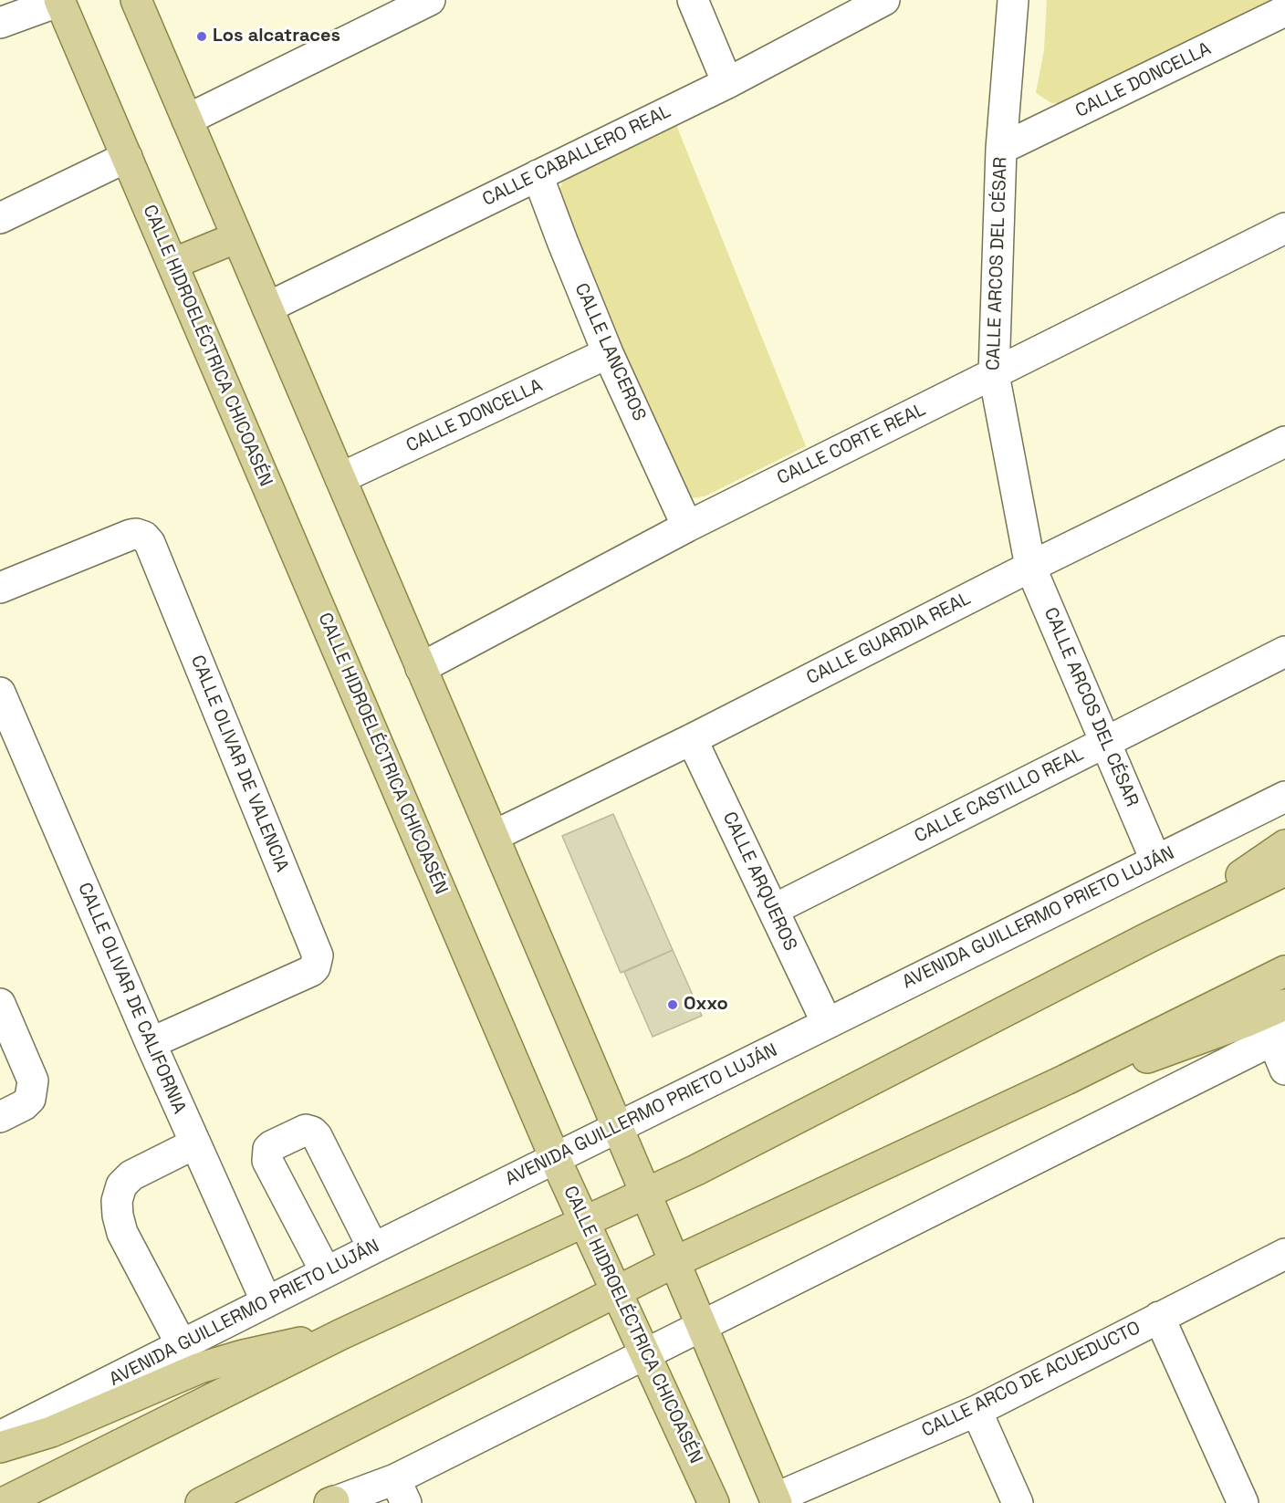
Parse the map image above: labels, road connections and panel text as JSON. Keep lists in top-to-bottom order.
{
  "streets": {
    "main road": ["CALLE HIDROELÉCTRICA CHICOASÉN"],
    "street": [
      "CALLE DONCELLA",
      "CALLE CABALLERO REAL",
      "CALLE ARCOS DEL CÉSAR",
      "CALLE LANCEROS",
      "CALLE CORTE REAL",
      "CALLE GUARDIA REAL",
      "CALLE OLIVAR DE VALENCIA",
      "CALLE CASTILLO REAL",
      "CALLE ARQUEROS",
      "AVENIDA GUILLERMO PRIETO LUJÁN",
      "CALLE OLIVAR DE CALIFORNIA",
      "CALLE ARCO DE ACUEDUCTO"
    ]
  },
  "crossings": [
    ["CALLE DONCELLA", "CALLE ARCOS DEL CÉSAR"],
    ["CALLE DONCELLA", "CALLE LANCEROS"],
    ["CALLE CABALLERO REAL", "CALLE LANCEROS"],
    ["CALLE ARCOS DEL CÉSAR", "CALLE CORTE REAL"],
    ["CALLE ARCOS DEL CÉSAR", "CALLE GUARDIA REAL"],
    ["CALLE ARCOS DEL CÉSAR", "CALLE CASTILLO REAL"],
    ["CALLE ARCOS DEL CÉSAR", "AVENIDA GUILLERMO PRIETO LUJÁN"],
    ["CALLE HIDROELÉCTRICA CHICOASÉN", "AVENIDA GUILLERMO PRIETO LUJÁN"],
    ["CALLE LANCEROS", "CALLE CORTE REAL"],
    ["CALLE GUARDIA REAL", "CALLE ARQUEROS"],
    ["CALLE OLIVAR DE VALENCIA", "CALLE OLIVAR DE CALIFORNIA"],
    ["CALLE CASTILLO REAL", "CALLE ARQUEROS"],
    ["CALLE ARQUEROS", "AVENIDA GUILLERMO PRIETO LUJÁN"],
    ["AVENIDA GUILLERMO PRIETO LUJÁN", "CALLE OLIVAR DE CALIFORNIA"]
  ],
  "places": ["Los alcatraces", "Oxxo"]
}
